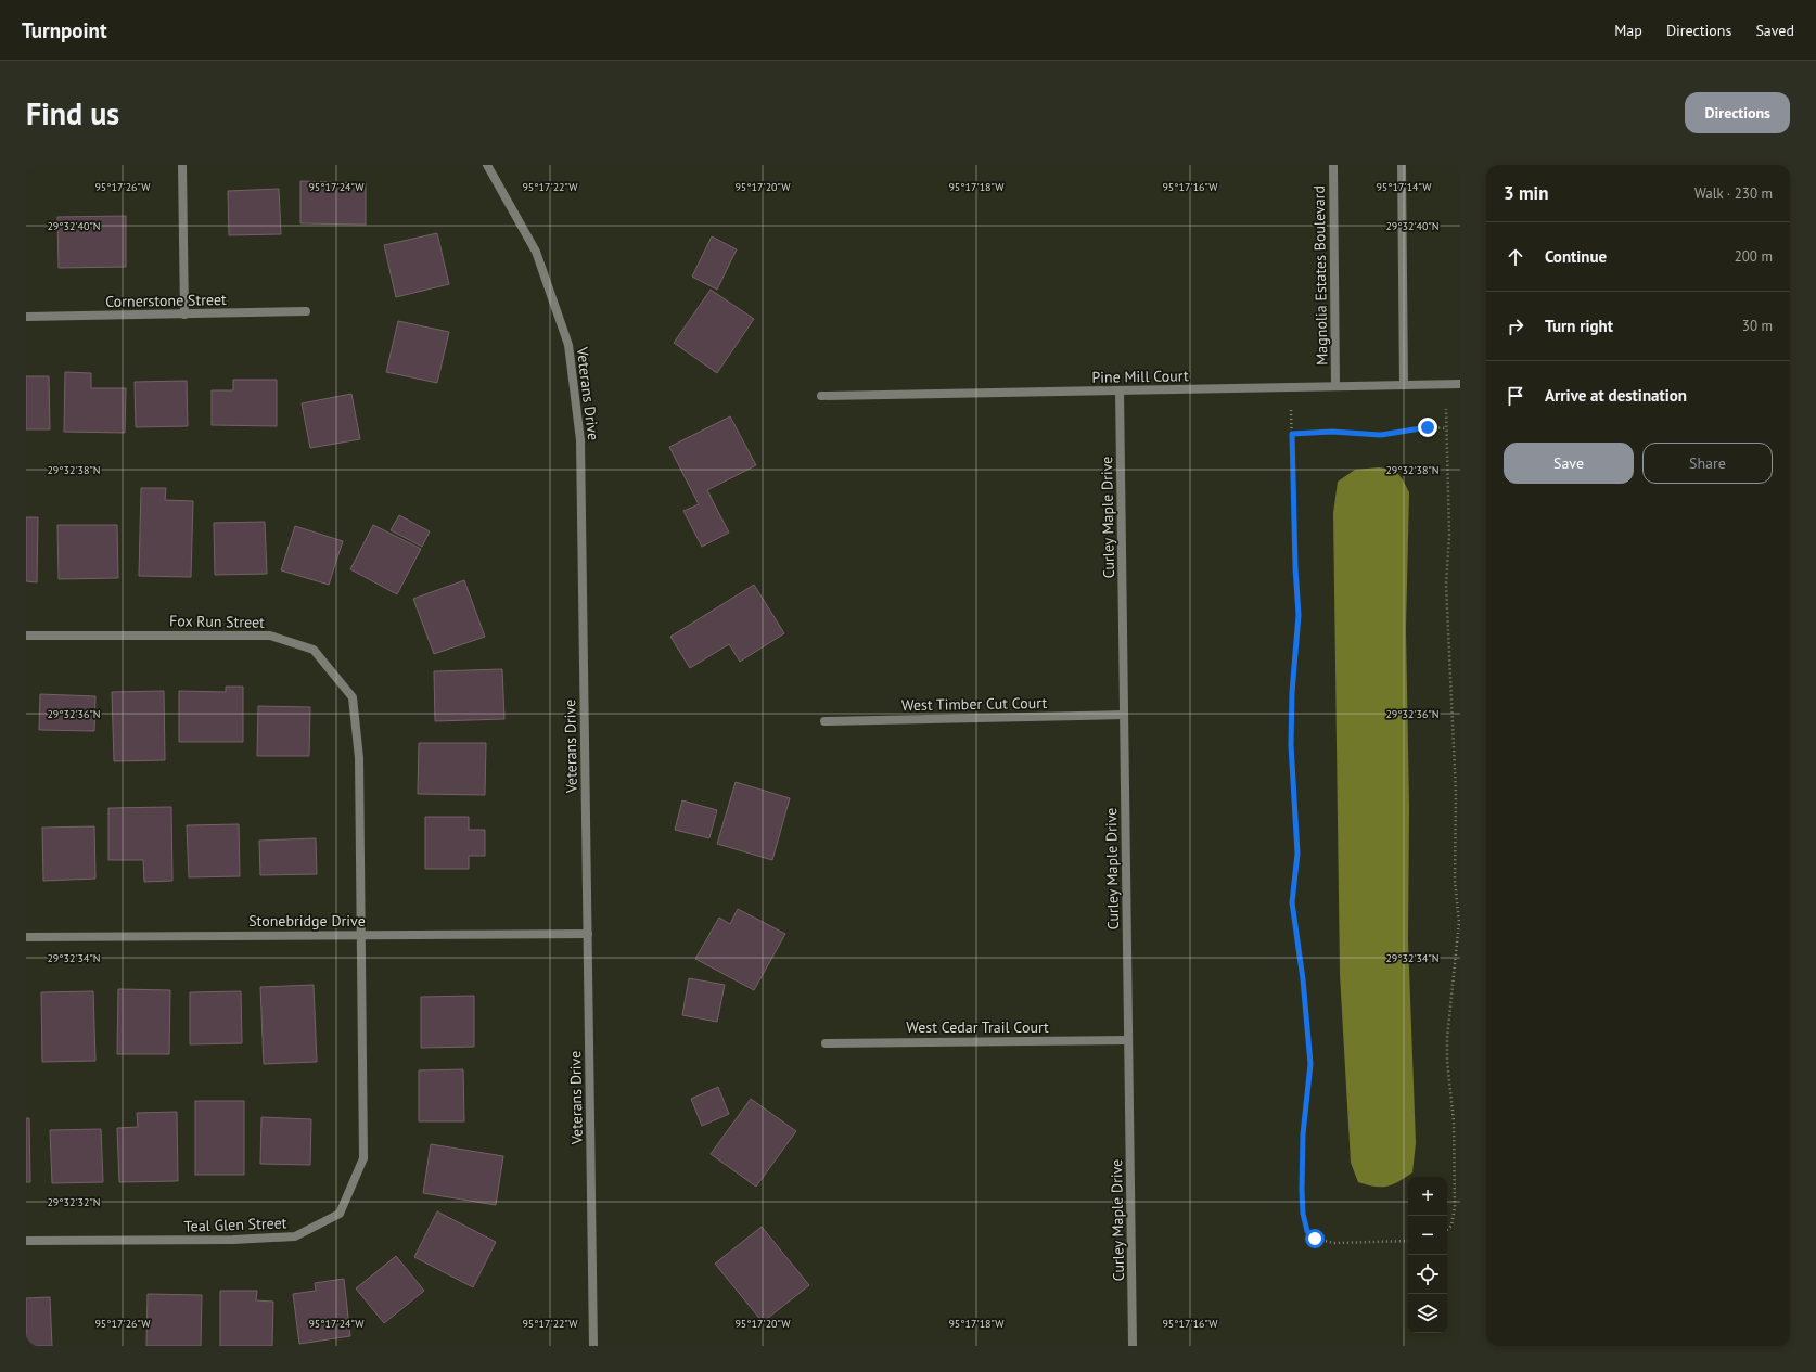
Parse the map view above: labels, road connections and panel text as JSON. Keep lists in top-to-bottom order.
{
  "streets": {
    "street": [
      "Magnolia Estates Boulevard",
      "Cornerstone Street",
      "Pine Mill Court",
      "Veterans Drive",
      "Curley Maple Drive",
      "Fox Run Street",
      "West Timber Cut Court",
      "Stonebridge Drive",
      "West Cedar Trail Court",
      "Teal Glen Street"
    ]
  },
  "crossings": [
    ["Magnolia Estates Boulevard", "Pine Mill Court"],
    ["Pine Mill Court", "Curley Maple Drive"],
    ["Veterans Drive", "Stonebridge Drive"],
    ["Curley Maple Drive", "West Timber Cut Court"],
    ["Curley Maple Drive", "West Cedar Trail Court"],
    ["Fox Run Street", "Stonebridge Drive"],
    ["Fox Run Street", "Teal Glen Street"],
    ["Stonebridge Drive", "Teal Glen Street"]
  ],
  "page": {
    "header": "Turnpoint",
    "nav": ["Map", "Directions", "Saved"],
    "buttons": [
      "Directions",
      ["Save", "Share"]
    ],
    "title": "Find us",
    "heading": ["3 min", "Walk · 230 m"],
    "list": [
      ["Continue", "200 m"],
      ["Turn right", "30 m"],
      "Arrive at destination"
    ],
    "map_buttons": ["+", "−"]
  },
  "coordinates": [
    "95°17'26\"W",
    "95°17'24\"W",
    "95°17'22\"W",
    "95°17'20\"W",
    "95°17'18\"W",
    "95°17'16\"W",
    "95°17'14\"W",
    "29°32'40\"N",
    "29°32'38\"N",
    "29°32'36\"N",
    "29°32'34\"N",
    "29°32'32\"N"
  ]
}
